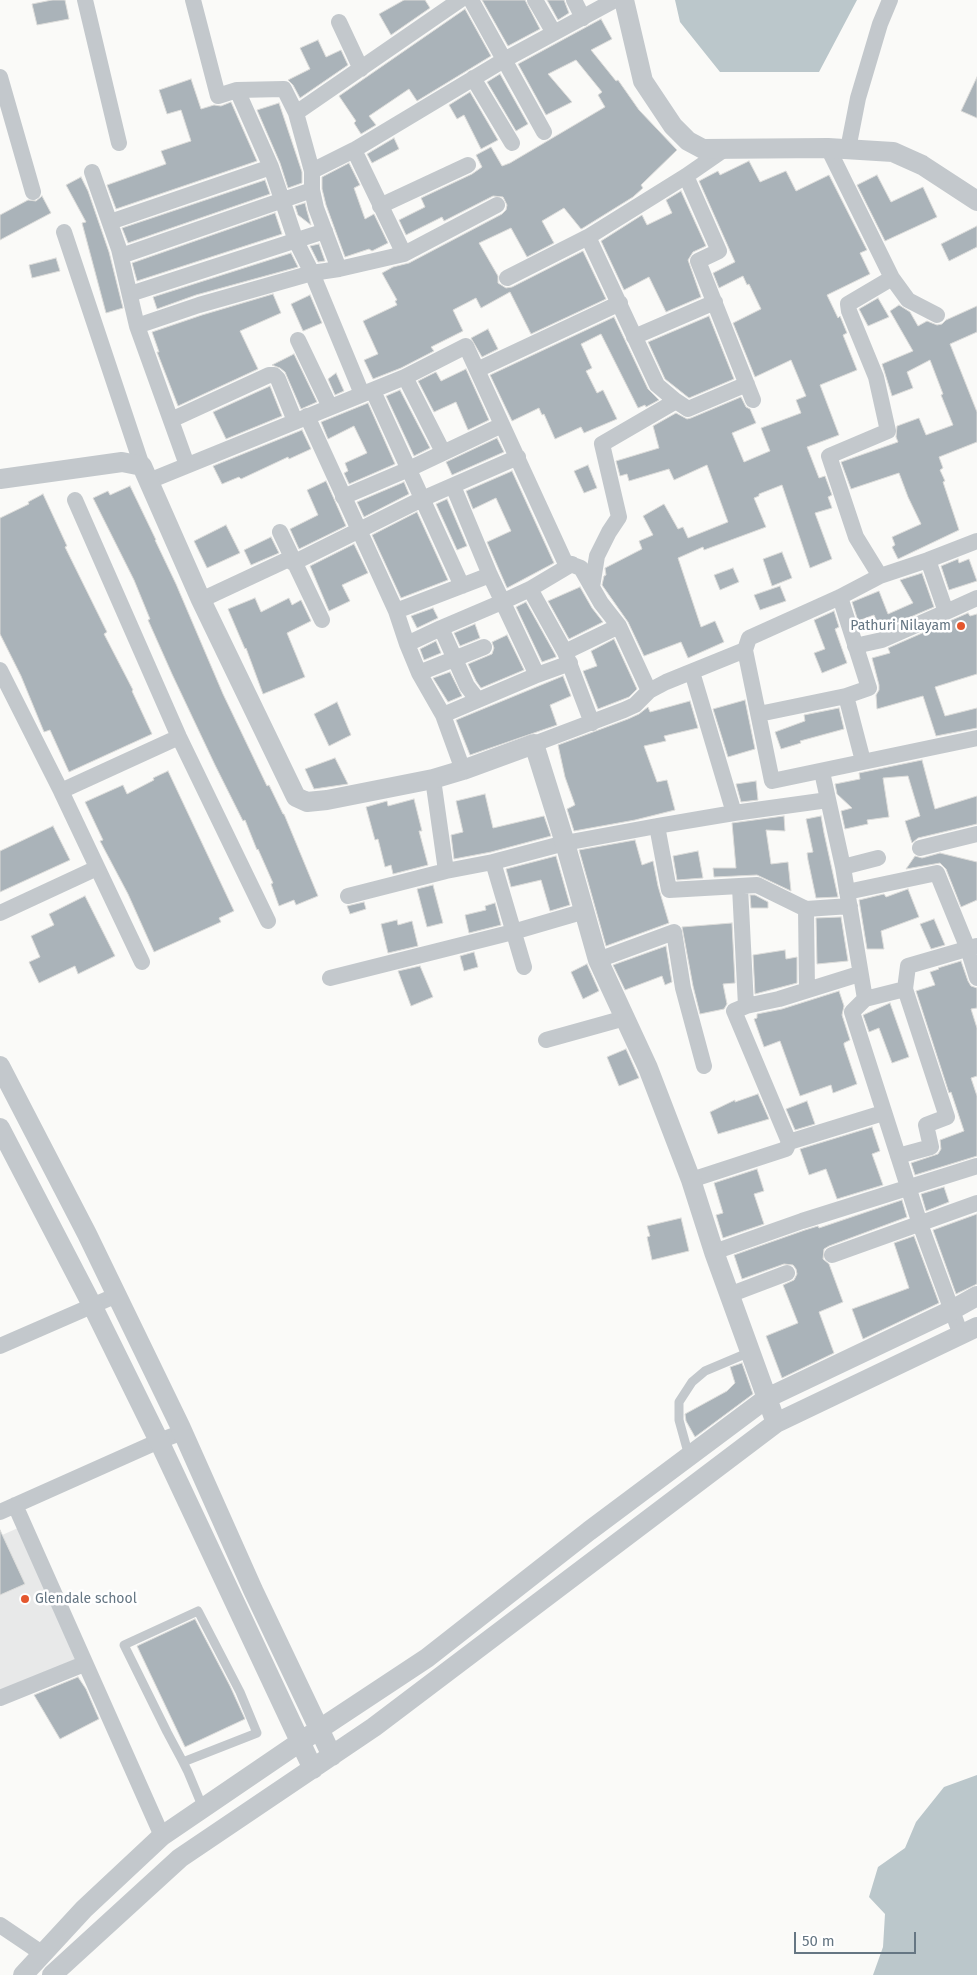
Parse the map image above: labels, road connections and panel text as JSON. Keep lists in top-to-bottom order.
{
  "places": ["Pathuri Nilayam", "Glendale school"],
  "scale_bar": "50 m"
}
